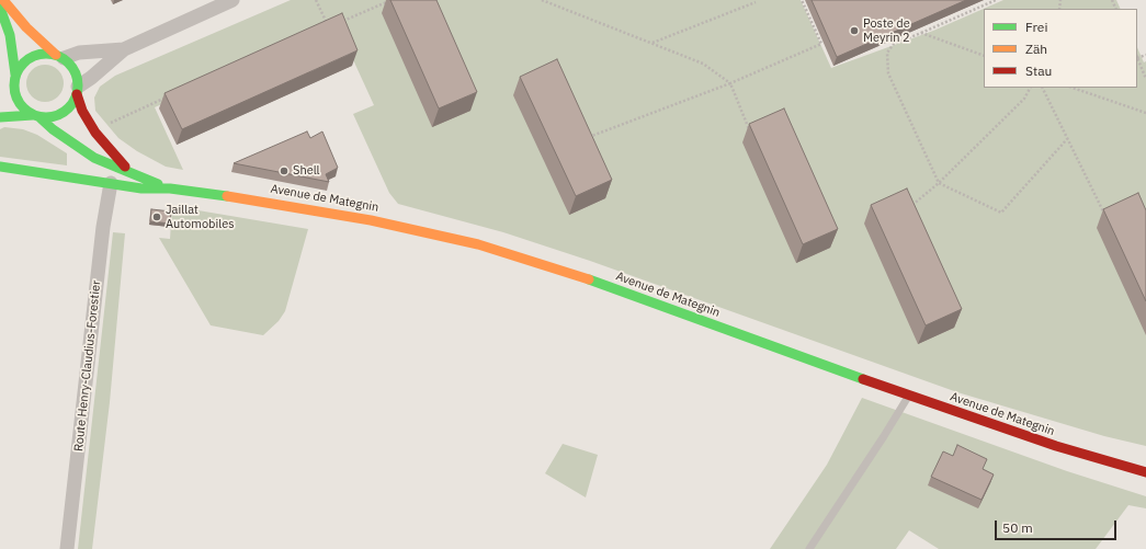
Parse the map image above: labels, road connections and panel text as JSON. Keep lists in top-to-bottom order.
{
  "streets": {
    "main road": ["Avenue de Mategnin"],
    "street": ["Route Henry-Claudius-Forestier"]
  },
  "crossings": [
    ["Avenue de Mategnin", "Route Henry-Claudius-Forestier"]
  ],
  "places": ["Poste de Meyrin 2", "Shell", "Jaillat Automobiles"],
  "legend": ["Frei", "Zäh", "Stau"],
  "scale_bar": "50 m"
}
